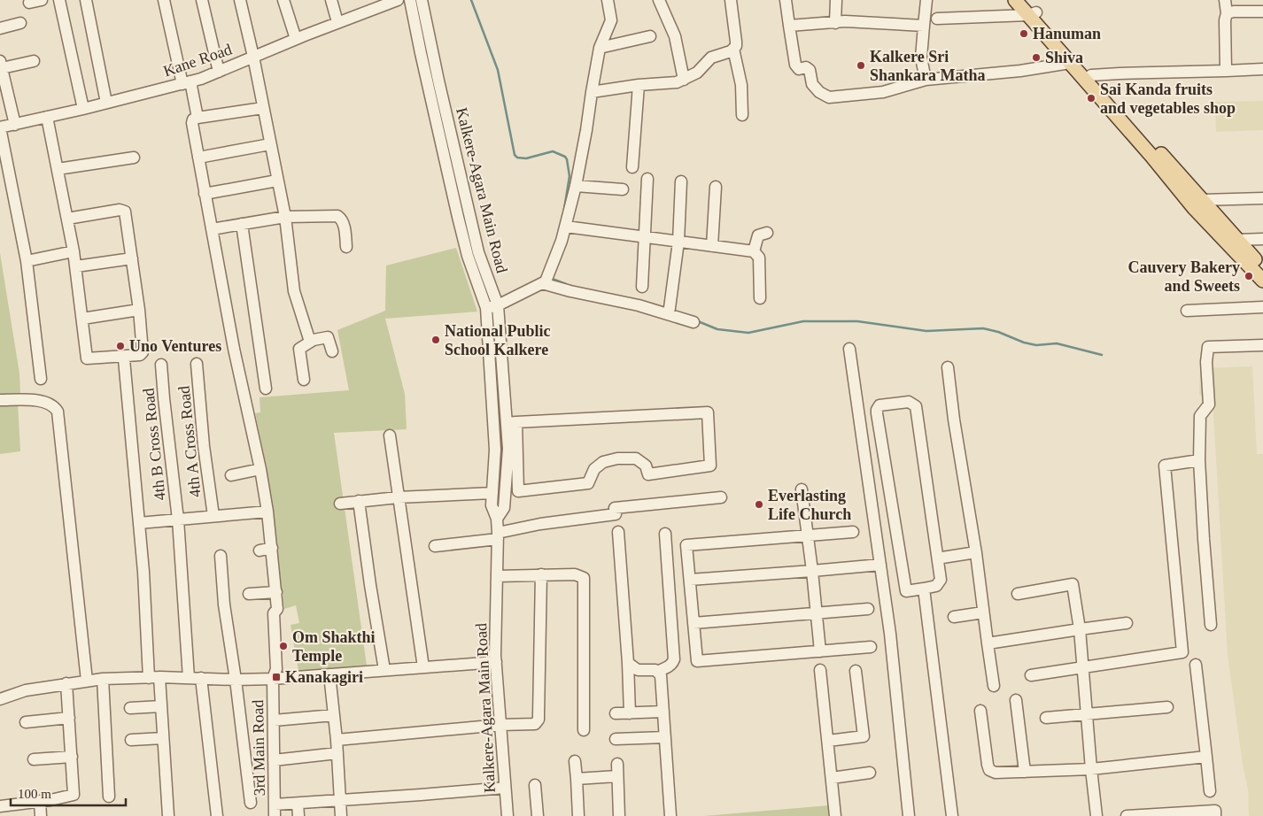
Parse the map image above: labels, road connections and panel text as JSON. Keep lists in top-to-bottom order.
{
  "streets": {
    "street": [
      "Kane Road",
      "Kalkere-Agara Main Road",
      "4th A Cross Road",
      "4th B Cross Road",
      "3rd Main Road"
    ]
  },
  "places": {
    "other": [
      "Hanuman",
      "Shiva",
      "Kalkere Sri Shankara Matha",
      "Sai Kanda fruits and vegetables shop",
      "Cauvery Bakery and Sweets",
      "National Public School Kalkere",
      "Uno Ventures",
      "Everlasting Life Church",
      "Om Shakthi Temple"
    ],
    "transit": ["Kanakagiri"]
  },
  "scale_bar": "100 m"
}
